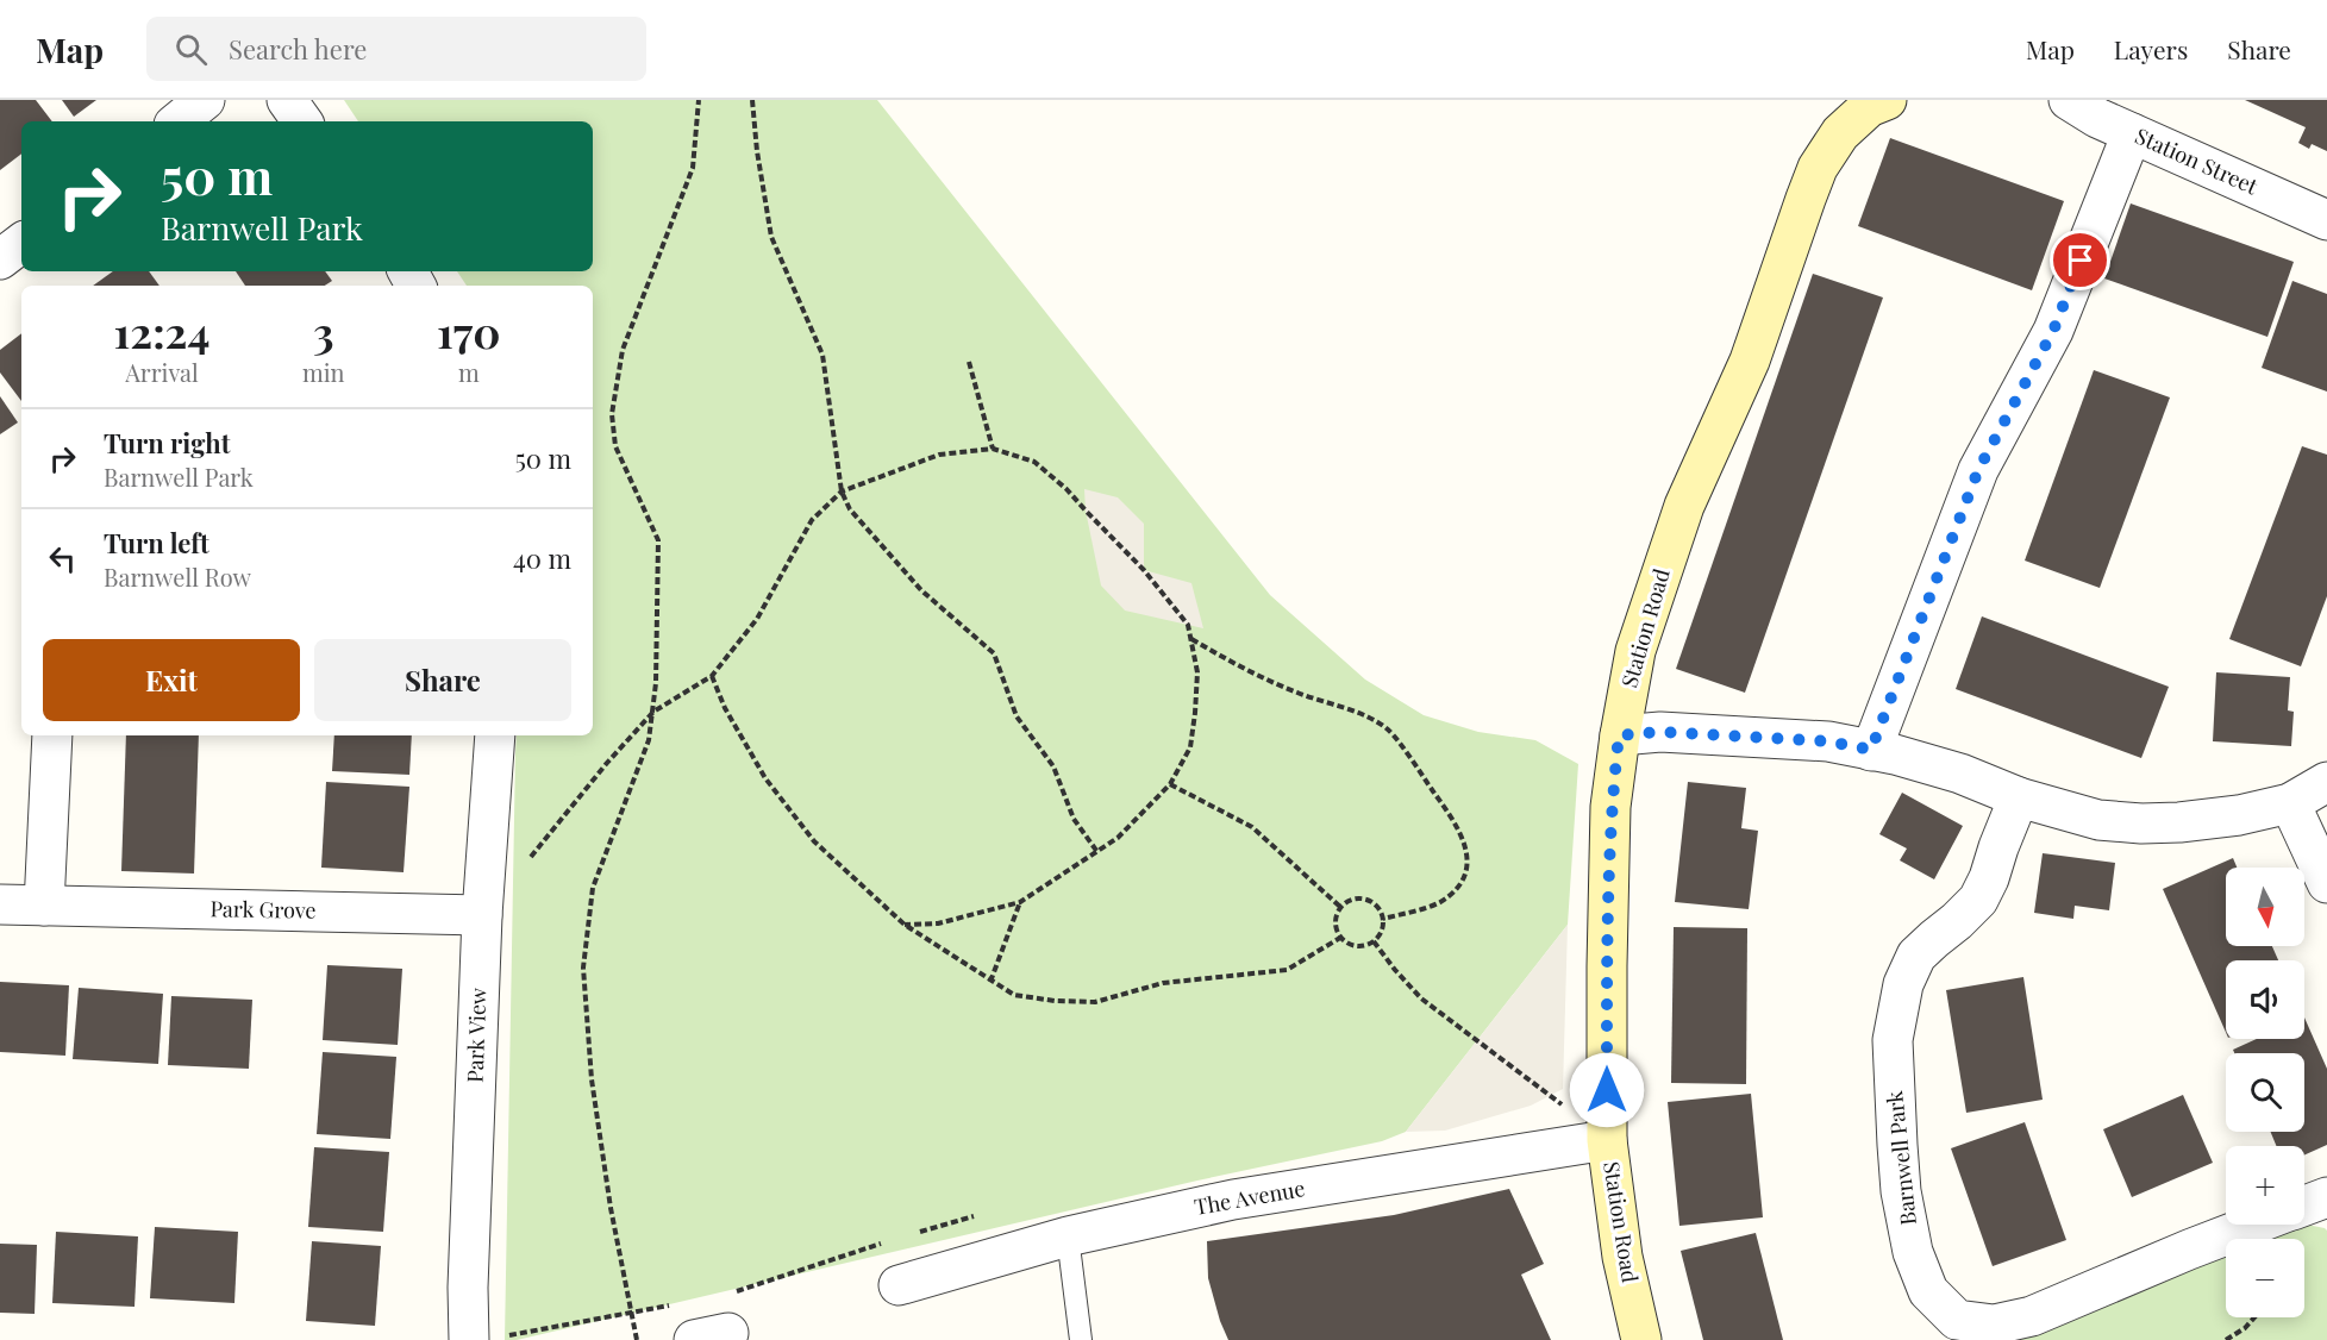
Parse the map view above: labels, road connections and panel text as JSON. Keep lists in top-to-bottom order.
{
  "streets": {
    "street": [
      "Station Street",
      "Station Road",
      "Park Grove",
      "Park View",
      "Barnwell Park",
      "The Avenue"
    ]
  },
  "crossings": [
    ["Station Road", "The Avenue"],
    ["Park Grove", "Park View"]
  ],
  "north": "bottom",
  "page": {
    "header": "Map",
    "search": "Search here",
    "nav": ["Map", "Layers", "Share"],
    "turn": ["50 m", "Barnwell Park"],
    "eta": [
      "12:24",
      "Arrival",
      "3",
      "min",
      "170",
      "m"
    ],
    "list": [
      {
        "name": "Turn right",
        "note": "Barnwell Park",
        "value": "50 m"
      },
      {
        "name": "Turn left",
        "note": "Barnwell Row",
        "value": "40 m"
      }
    ],
    "buttons": ["Exit", "Share"],
    "map_buttons": ["+", "−"]
  }
}
